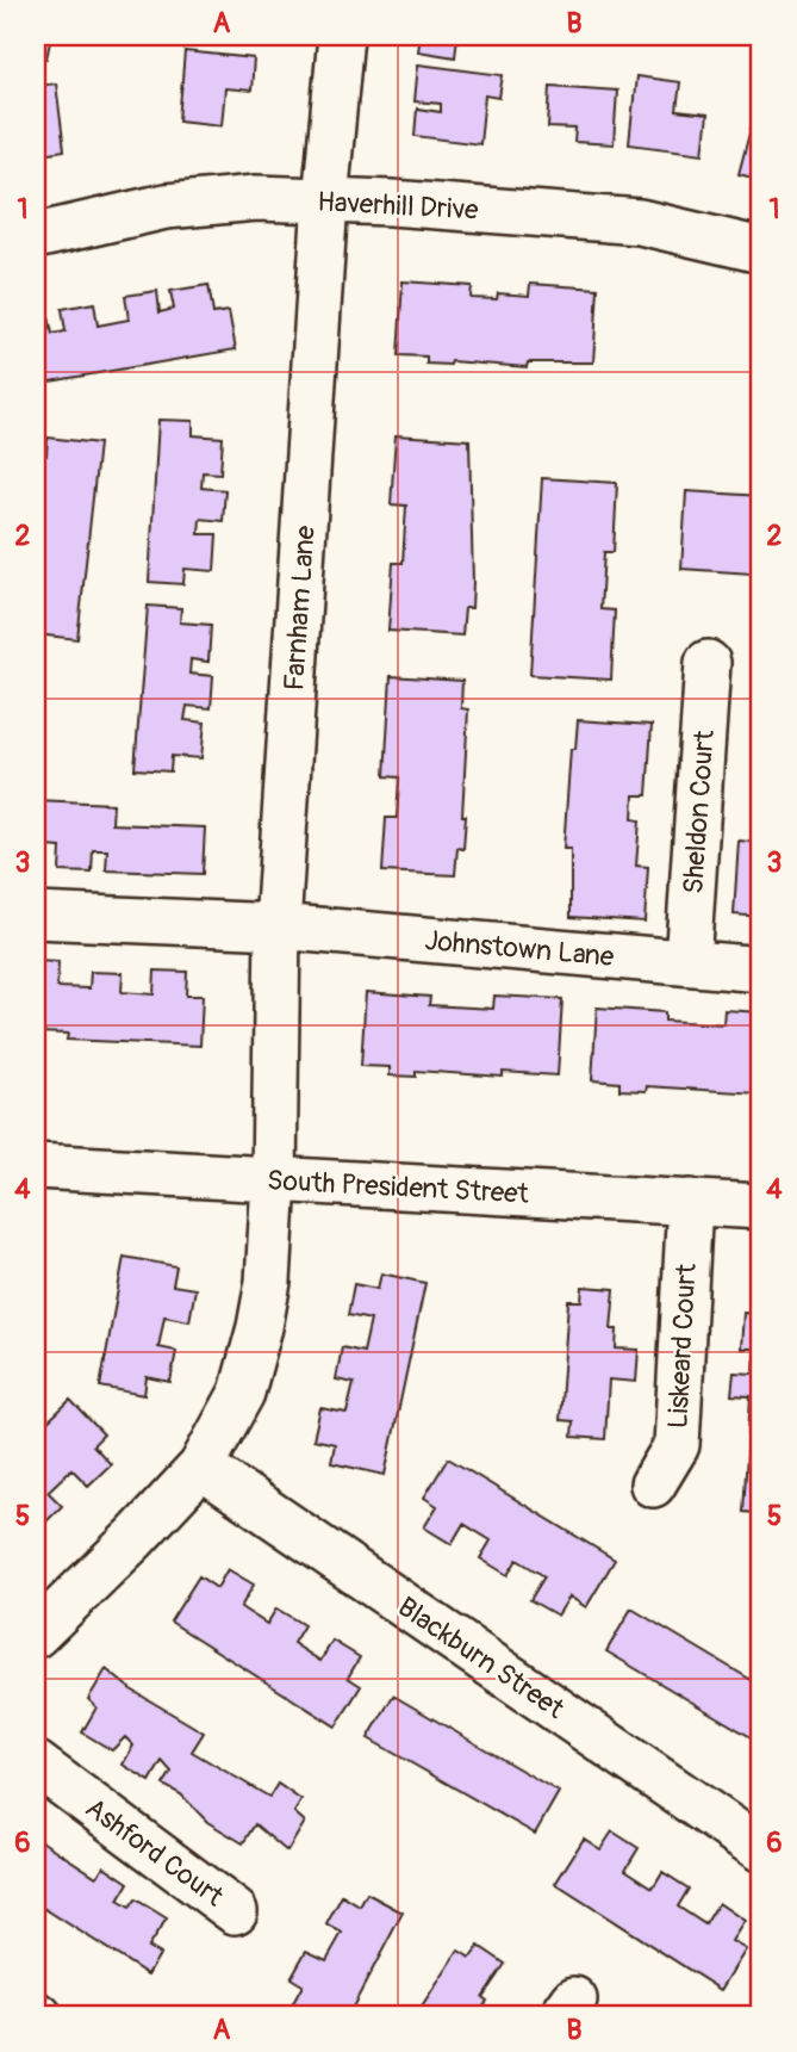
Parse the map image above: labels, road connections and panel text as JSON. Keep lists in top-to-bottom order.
{
  "streets": {
    "street": [
      "Haverhill Drive",
      "Farnham Lane",
      "Sheldon Court",
      "Johnstown Lane",
      "South President Street",
      "Liskeard Court",
      "Blackburn Street",
      "Ashford Court"
    ]
  },
  "crossings": [
    ["Haverhill Drive", "Farnham Lane"],
    ["Farnham Lane", "Johnstown Lane"],
    ["Farnham Lane", "South President Street"],
    ["Farnham Lane", "Blackburn Street"],
    ["Sheldon Court", "Johnstown Lane"],
    ["South President Street", "Liskeard Court"]
  ],
  "grid": {
    "columns": ["A", "B"],
    "rows": [
      "1",
      "2",
      "3",
      "4",
      "5",
      "6"
    ]
  }
}
